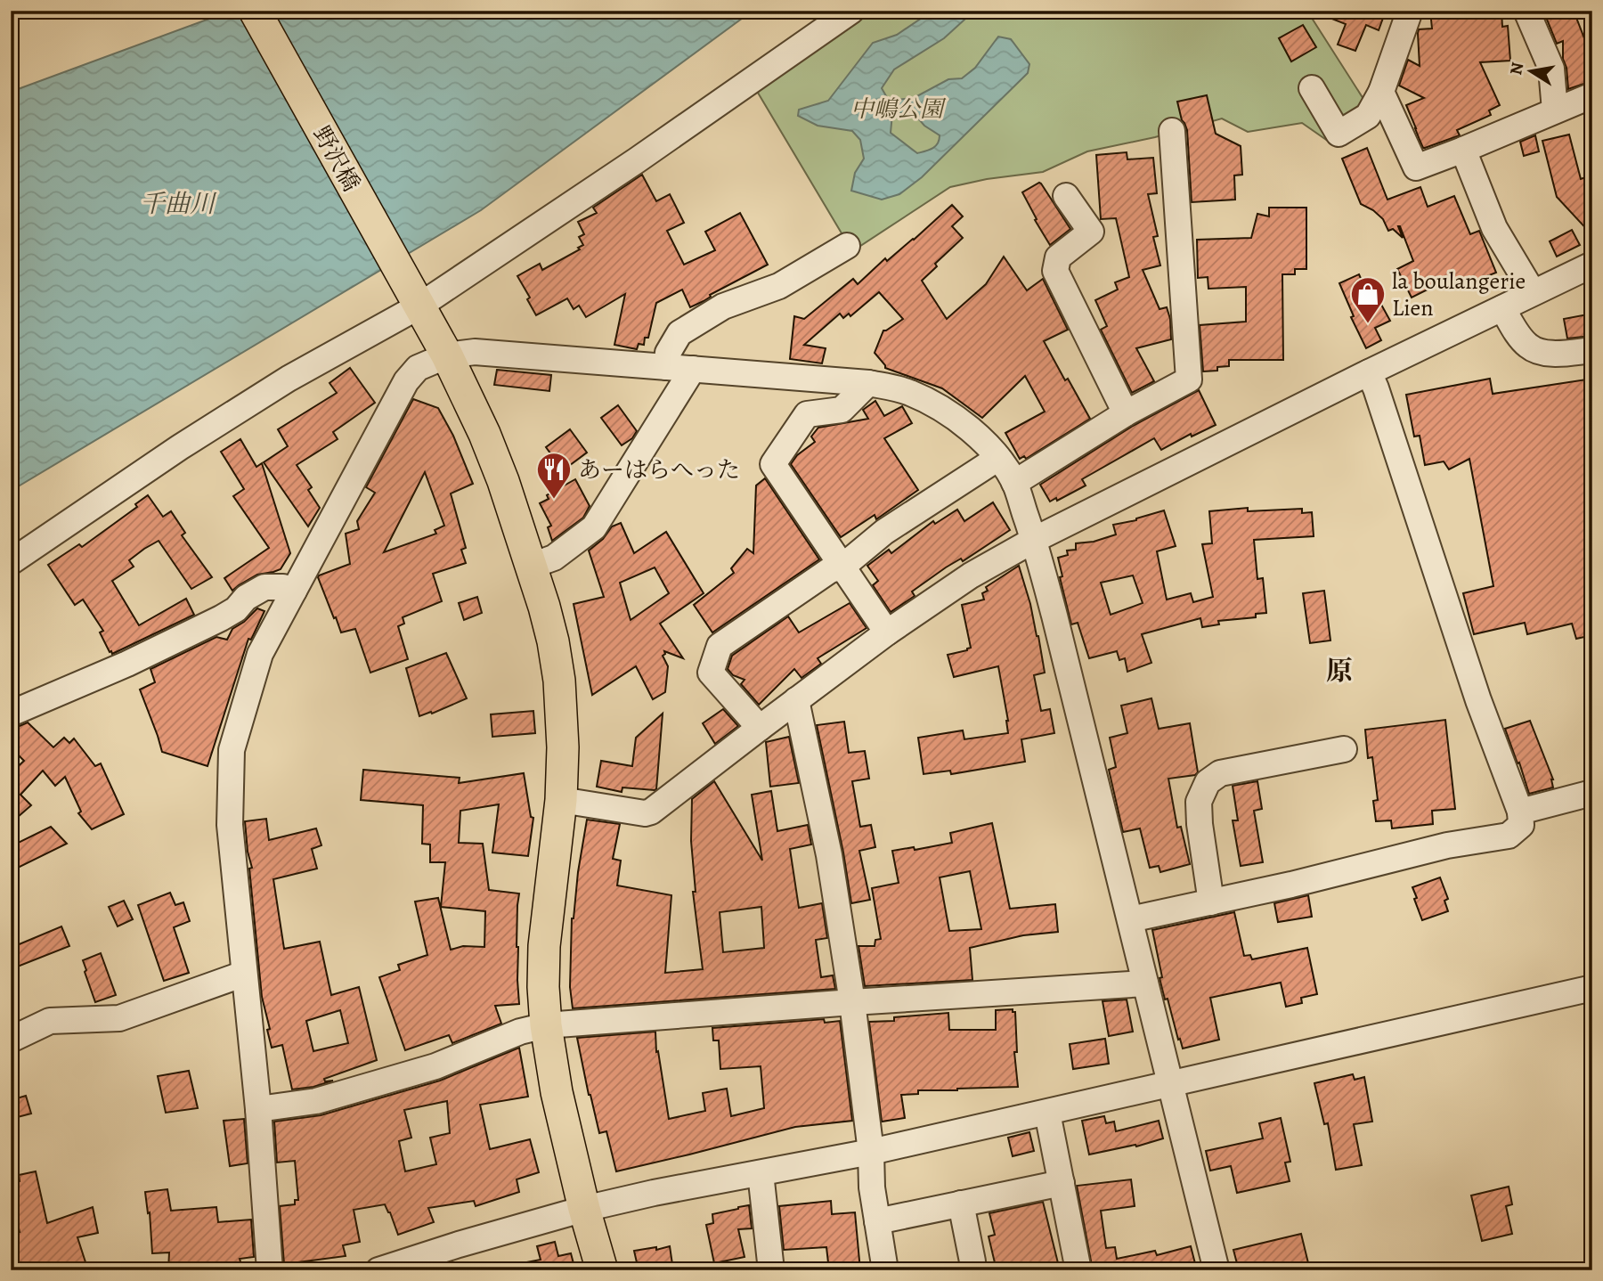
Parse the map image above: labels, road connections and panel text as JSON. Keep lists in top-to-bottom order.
{
  "streets": {
    "main road": ["野沢橋"]
  },
  "districts": ["原"],
  "water": ["千曲川"],
  "parks": ["中嶋公園"],
  "places": {
    "shop": ["la boulangerie Lien"],
    "restaurant": ["あーはらへった"]
  },
  "north": "left"
}
